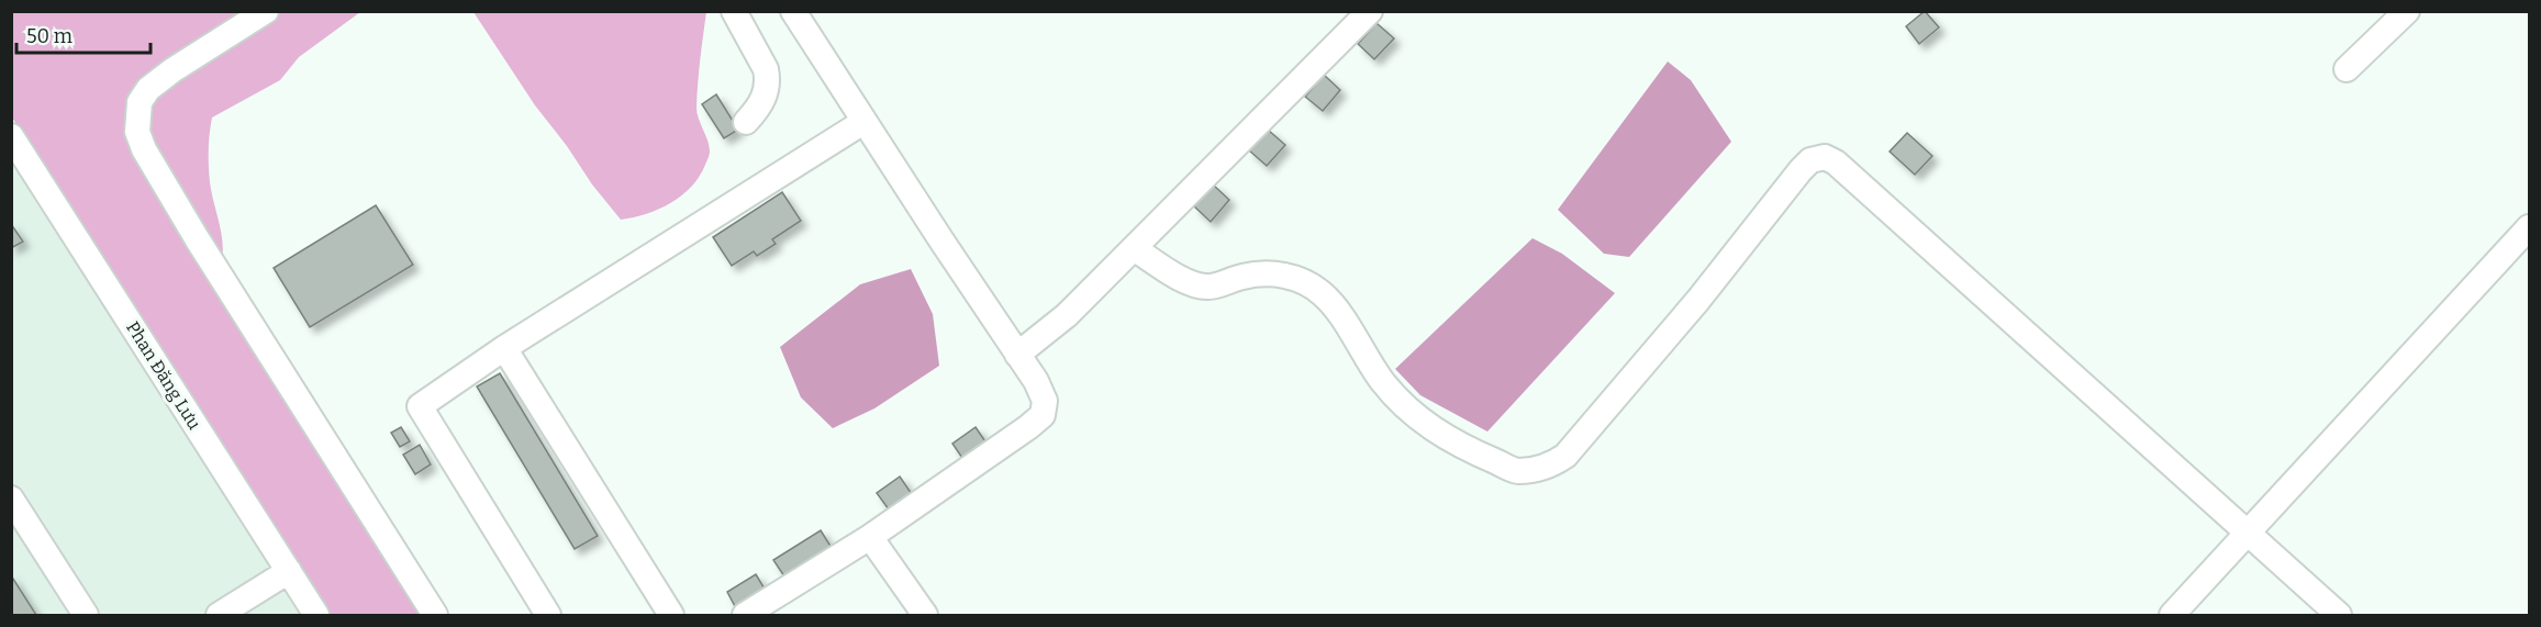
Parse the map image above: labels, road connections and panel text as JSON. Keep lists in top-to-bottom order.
{
  "streets": {
    "street": ["Phan Đăng Lưu"]
  },
  "scale_bar": "50 m"
}
